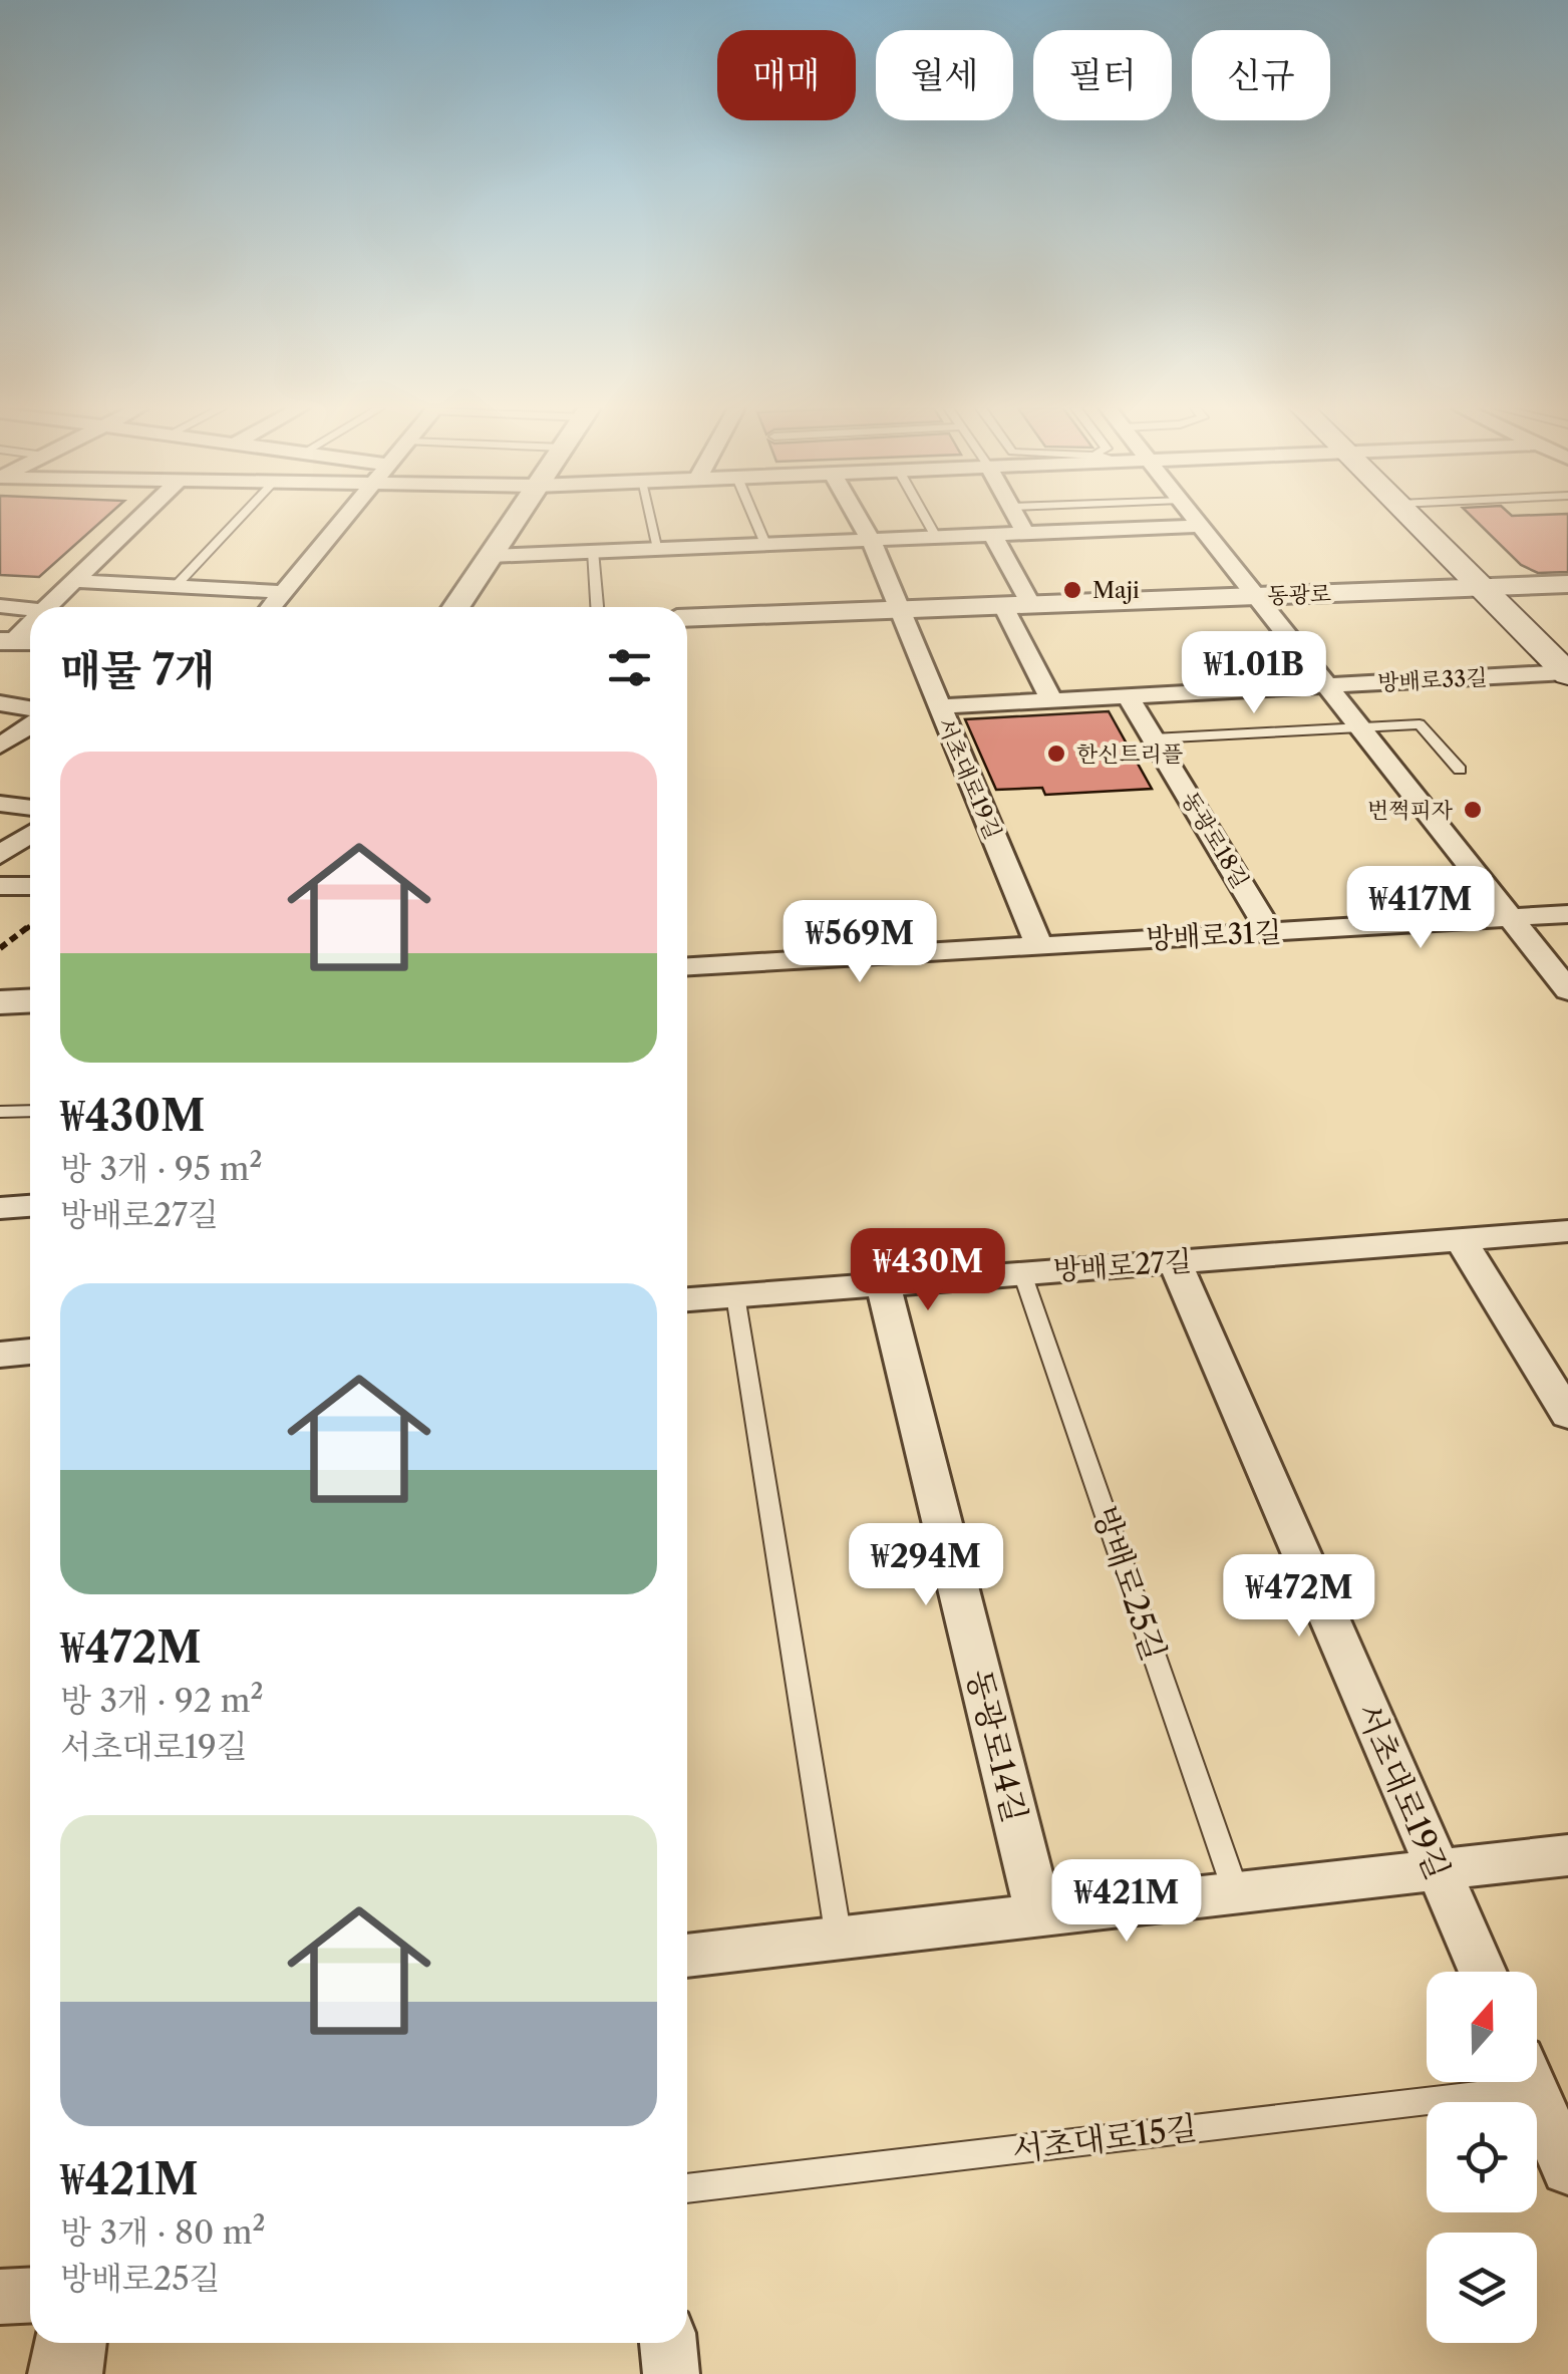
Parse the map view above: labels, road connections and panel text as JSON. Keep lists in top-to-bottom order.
{
  "streets": {
    "street": [
      "동광로",
      "방배로33길",
      "서초대로19길",
      "동광로18길",
      "방배로31길",
      "방배로27길",
      "동광로14길"
    ],
    "lane": ["방배로25길", "서초대로15길"]
  },
  "crossings": [
    ["동광로", "서초대로19길"],
    ["방배로33길", "서초대로19길"],
    ["방배로33길", "동광로18길"],
    ["서초대로19길", "방배로31길"],
    ["서초대로19길", "방배로27길"],
    ["동광로18길", "방배로31길"],
    ["방배로27길", "방배로25길"],
    ["방배로27길", "동광로14길"]
  ],
  "places": ["Maji", "한신트리플", "번쩍피자"],
  "north": "top",
  "page": {
    "chip": [
      "매매",
      "월세",
      "필터",
      "신규"
    ],
    "heading": "매물 7개",
    "price": [
      "₩1.01B",
      "₩417M",
      "₩569M",
      "₩430M",
      "₩294M",
      "₩472M",
      "₩421M"
    ],
    "list": [
      {
        "name": "₩430M",
        "note": "방 3개 · 95 m² · 방배로27길"
      },
      {
        "name": "₩472M",
        "note": "방 3개 · 92 m² · 서초대로19길"
      },
      {
        "name": "₩421M",
        "note": "방 3개 · 80 m² · 방배로25길"
      }
    ]
  }
}
